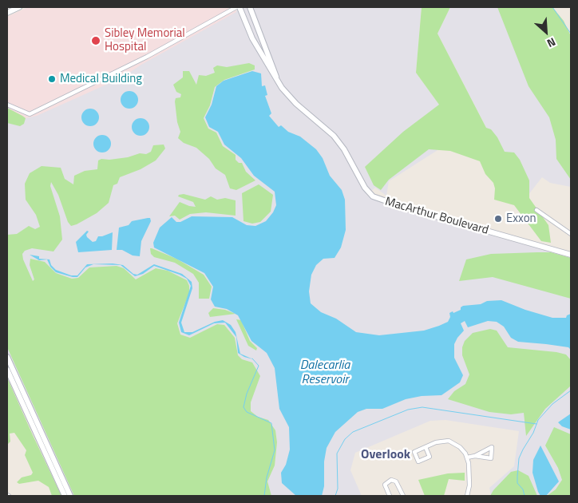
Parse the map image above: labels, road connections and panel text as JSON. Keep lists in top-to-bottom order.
{
  "streets": {
    "main road": ["MacArthur Boulevard"]
  },
  "districts": ["Overlook"],
  "water": ["Dalecarlia Reservoir"],
  "places": ["Sibley Memorial Hospital", "Medical Building", "Exxon"],
  "north": "bottom right"
}
